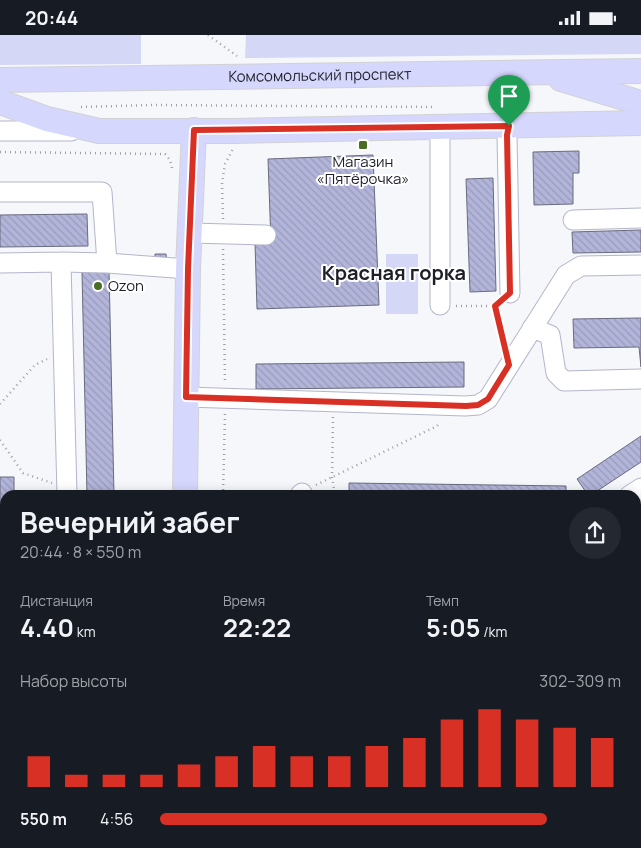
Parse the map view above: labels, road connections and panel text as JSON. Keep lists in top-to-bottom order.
{
  "streets": {
    "main road": ["Комсомольский проспект"]
  },
  "districts": ["Красная горка"],
  "places": {
    "transit": ["Магазин «Пятёрочка»"],
    "other": ["Ozon"]
  },
  "page": {
    "status": "20:44",
    "heading": ["Вечерний забег", "20:44 · 8 × 550 m"],
    "stats": [
      ["Дистанция", "4.40 km"],
      ["Время", "22:22"],
      ["Темп", "5:05 /km"]
    ],
    "chart": ["Набор высоты", "302–309 m"],
    "list": [
      {
        "name": "550 m",
        "note": "4:56"
      }
    ]
  }
}
